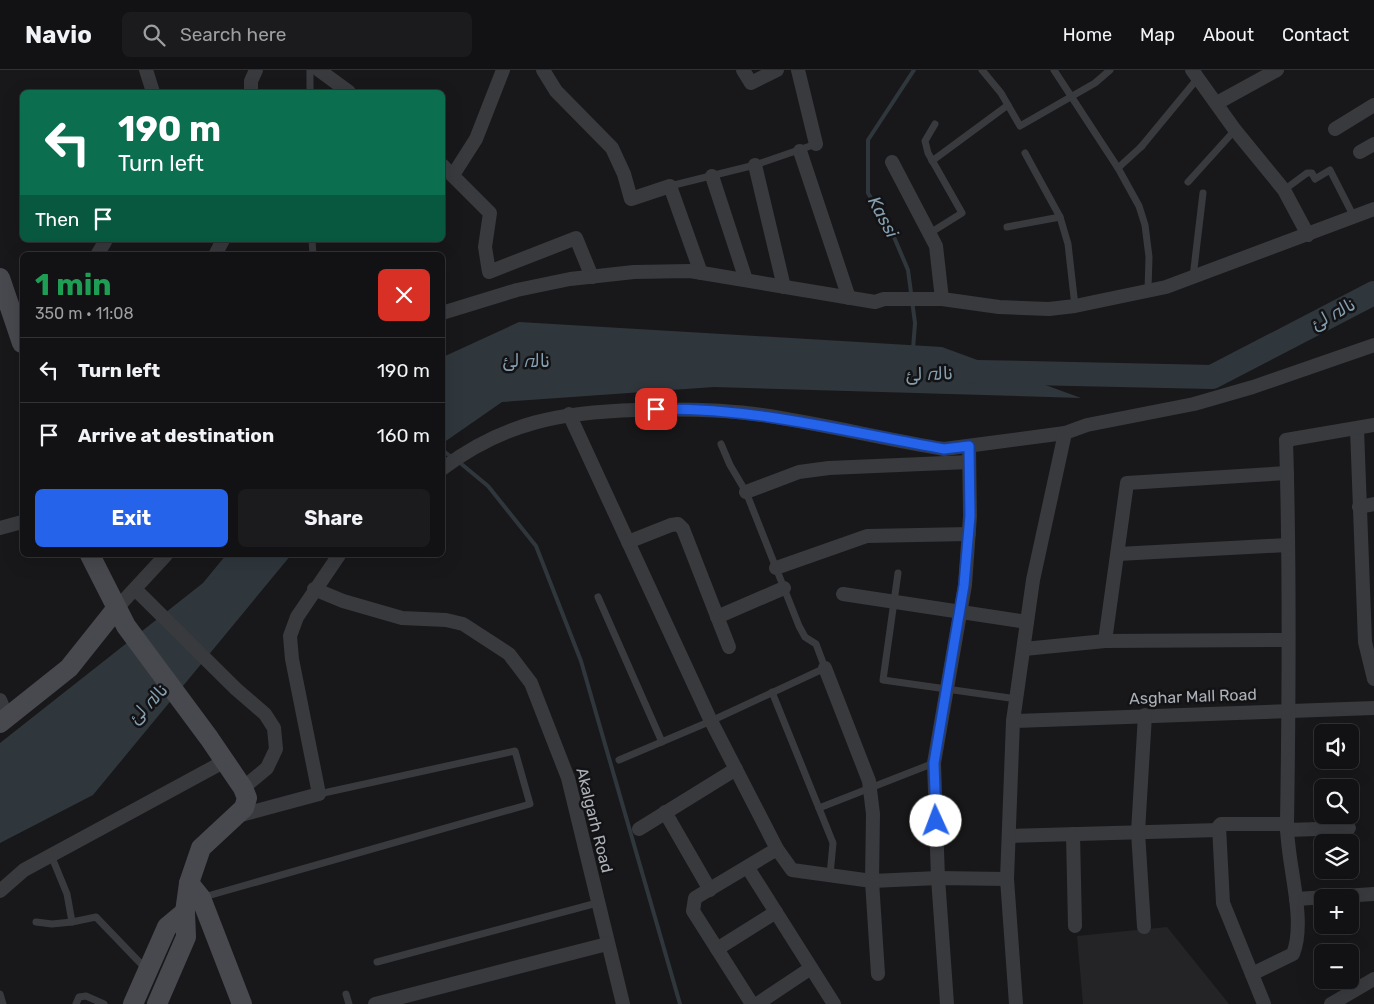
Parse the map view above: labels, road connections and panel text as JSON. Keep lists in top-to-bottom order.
{
  "streets": {
    "street": ["Asghar Mall Road", "Akalgarh Road"]
  },
  "water": ["Kassi", "نالہ لئ"],
  "page": {
    "header": "Navio",
    "search": "Search here",
    "nav": [
      "Home",
      "Map",
      "About",
      "Contact"
    ],
    "turn": ["190 m", "Turn left"],
    "then": "Then",
    "heading": ["1 min", "350 m · 11:08"],
    "list": [
      {
        "name": "Turn left",
        "value": "190 m"
      },
      {
        "name": "Arrive at destination",
        "value": "160 m"
      }
    ],
    "buttons": ["Exit", "Share"],
    "map_buttons": ["+", "−"]
  }
}
